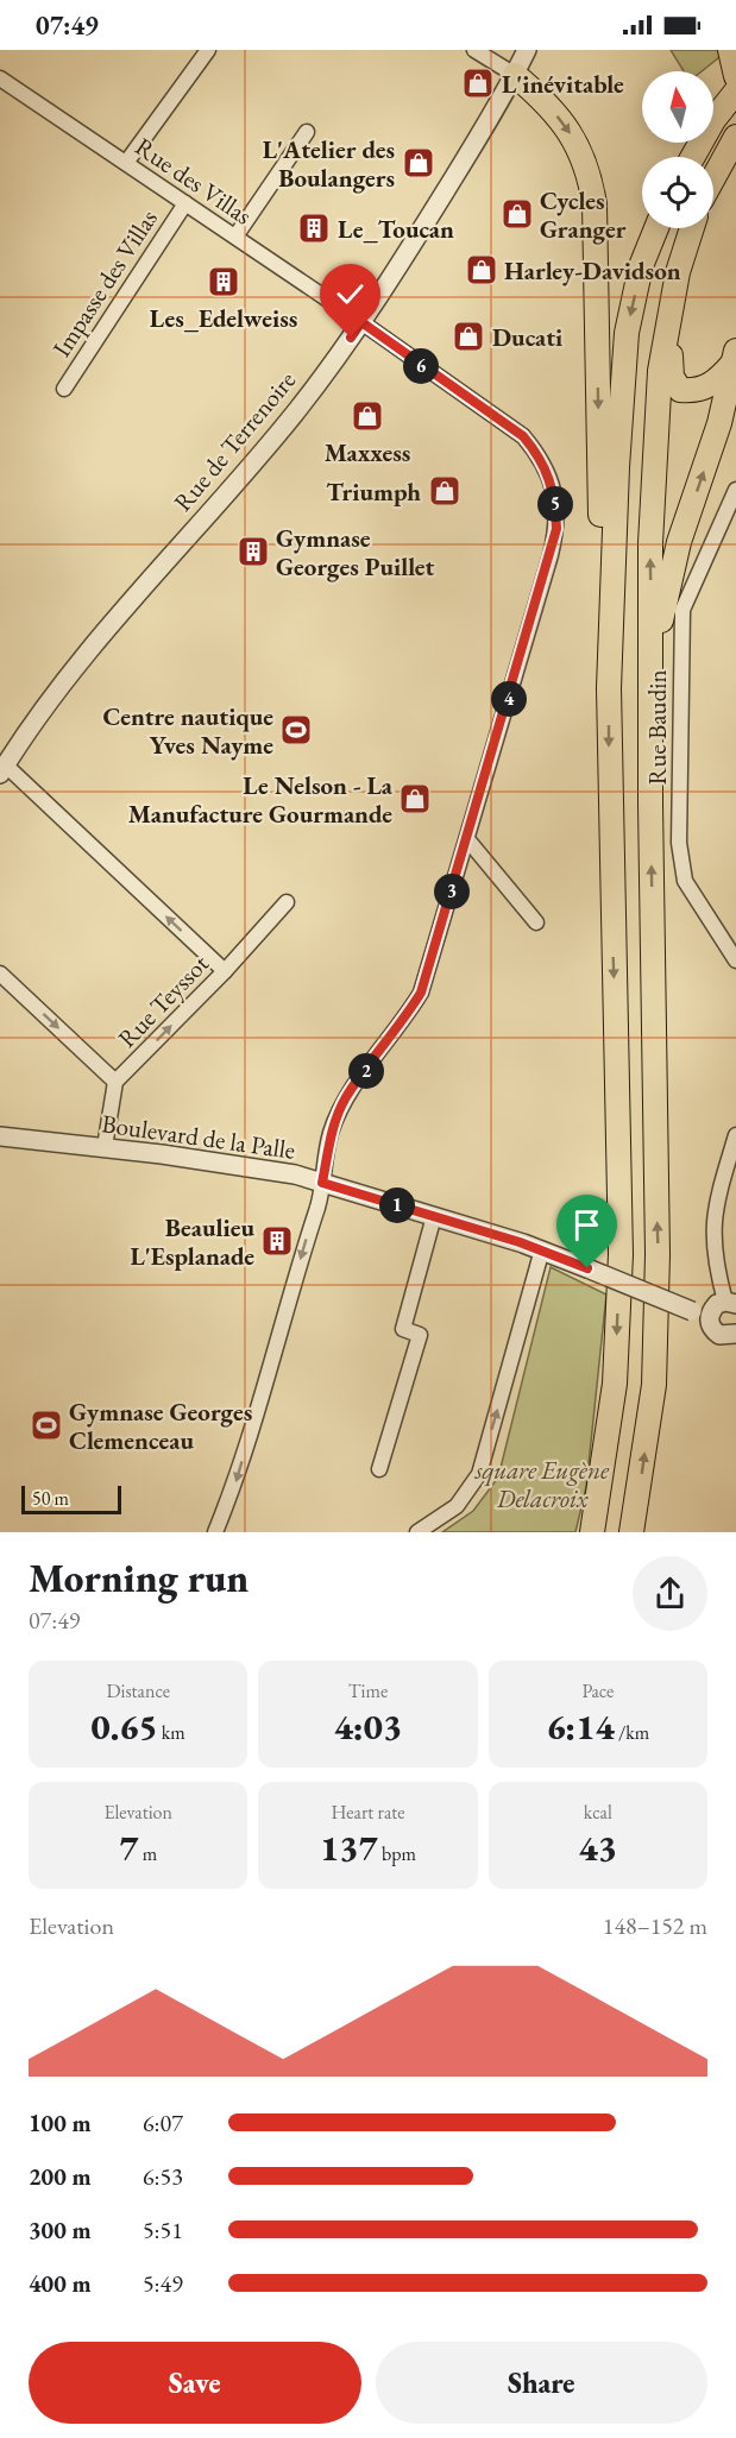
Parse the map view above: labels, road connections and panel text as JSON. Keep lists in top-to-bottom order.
{
  "streets": {
    "street": [
      "Rue des Villas",
      "Impasse des Villas",
      "Rue de Terrenoire",
      "Rue Baudin",
      "Rue Teyssot",
      "Boulevard de la Palle"
    ]
  },
  "crossings": [
    ["Rue des Villas", "Impasse des Villas"],
    ["Rue des Villas", "Rue de Terrenoire"],
    ["Rue des Villas", "Boulevard de la Palle"],
    ["Rue Teyssot", "Boulevard de la Palle"]
  ],
  "one_way": ["Rue Teyssot"],
  "parks": ["square Eugène Delacroix"],
  "places": {
    "shop": [
      "L'inévitable",
      "L'Atelier des Boulangers",
      "Cycles Granger",
      "Harley-Davidson",
      "Ducati",
      "Maxxess",
      "Triumph",
      "Le Nelson - La Manufacture Gourmande"
    ],
    "building": [
      "Le_Toucan",
      "Les_Edelweiss",
      "Gymnase Georges Puillet",
      "Beaulieu L'Esplanade"
    ],
    "sports": ["Centre nautique Yves Nayme", "Gymnase Georges Clemenceau"]
  },
  "scale_bar": "50 m",
  "north": "top",
  "page": {
    "status": "07:49",
    "pins": [
      "6",
      "5",
      "4",
      "3",
      "2",
      "1"
    ],
    "scale": "50 m",
    "heading": ["Morning run", "07:49"],
    "stats": [
      ["Distance", "0.65 km"],
      ["Time", "4:03"],
      ["Pace", "6:14 /km"],
      ["Elevation", "7 m"],
      ["Heart rate", "137 bpm"],
      ["kcal", "43"]
    ],
    "chart": ["Elevation", "148–152 m"],
    "list": [
      {
        "name": "100 m",
        "note": "6:07"
      },
      {
        "name": "200 m",
        "note": "6:53"
      },
      {
        "name": "300 m",
        "note": "5:51"
      },
      {
        "name": "400 m",
        "note": "5:49"
      }
    ],
    "buttons": ["Save", "Share"]
  }
}
